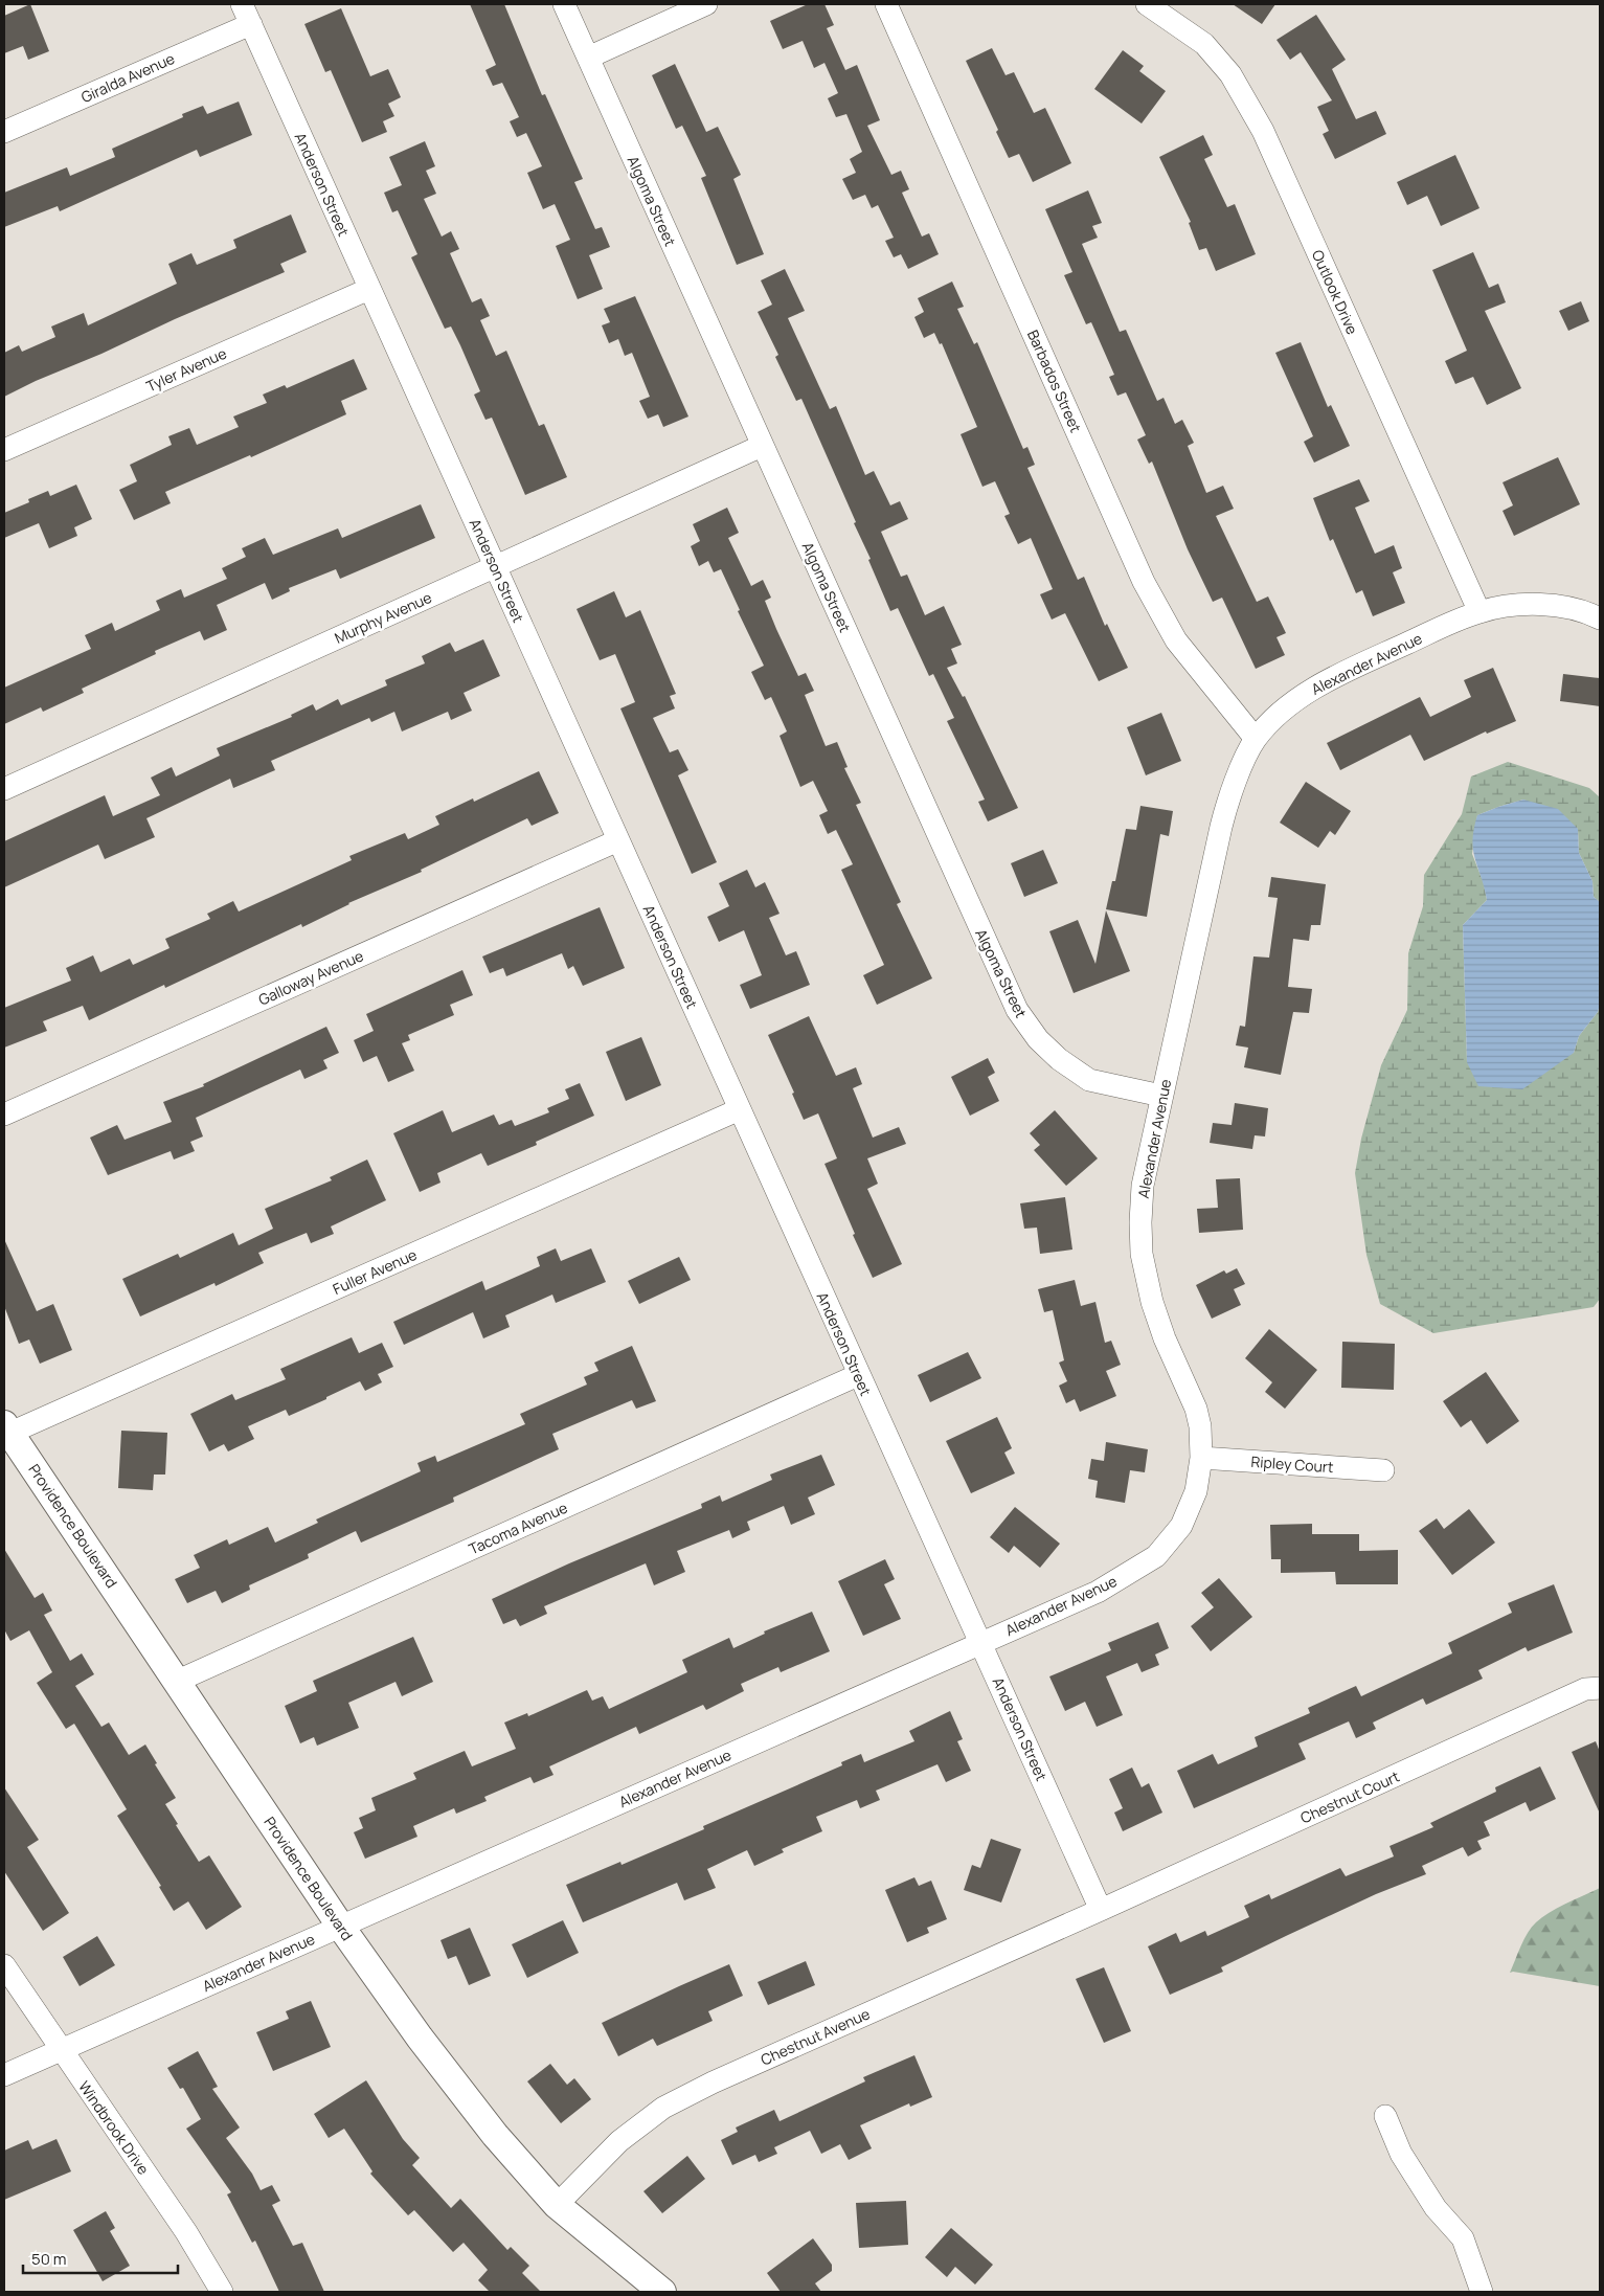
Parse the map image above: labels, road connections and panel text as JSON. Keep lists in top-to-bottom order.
{
  "streets": {
    "main road": ["Providence Boulevard"],
    "street": [
      "Giralda Avenue",
      "Anderson Street",
      "Algoma Street",
      "Outlook Drive",
      "Tyler Avenue",
      "Barbados Street",
      "Murphy Avenue",
      "Alexander Avenue",
      "Galloway Avenue",
      "Fuller Avenue",
      "Ripley Court",
      "Tacoma Avenue",
      "Chestnut Court",
      "Chestnut Avenue",
      "Windbrook Drive"
    ]
  },
  "crossings": [
    ["Giralda Avenue", "Anderson Street"],
    ["Anderson Street", "Tyler Avenue"],
    ["Anderson Street", "Murphy Avenue"],
    ["Anderson Street", "Alexander Avenue"],
    ["Anderson Street", "Galloway Avenue"],
    ["Anderson Street", "Fuller Avenue"],
    ["Anderson Street", "Tacoma Avenue"],
    ["Anderson Street", "Chestnut Court"],
    ["Anderson Street", "Chestnut Avenue"],
    ["Algoma Street", "Murphy Avenue"],
    ["Algoma Street", "Alexander Avenue"],
    ["Outlook Drive", "Alexander Avenue"],
    ["Barbados Street", "Alexander Avenue"],
    ["Alexander Avenue", "Ripley Court"],
    ["Alexander Avenue", "Providence Boulevard"],
    ["Alexander Avenue", "Windbrook Drive"],
    ["Fuller Avenue", "Providence Boulevard"],
    ["Providence Boulevard", "Tacoma Avenue"],
    ["Providence Boulevard", "Chestnut Avenue"],
    ["Chestnut Court", "Chestnut Avenue"]
  ],
  "scale_bar": "50 m"
}
